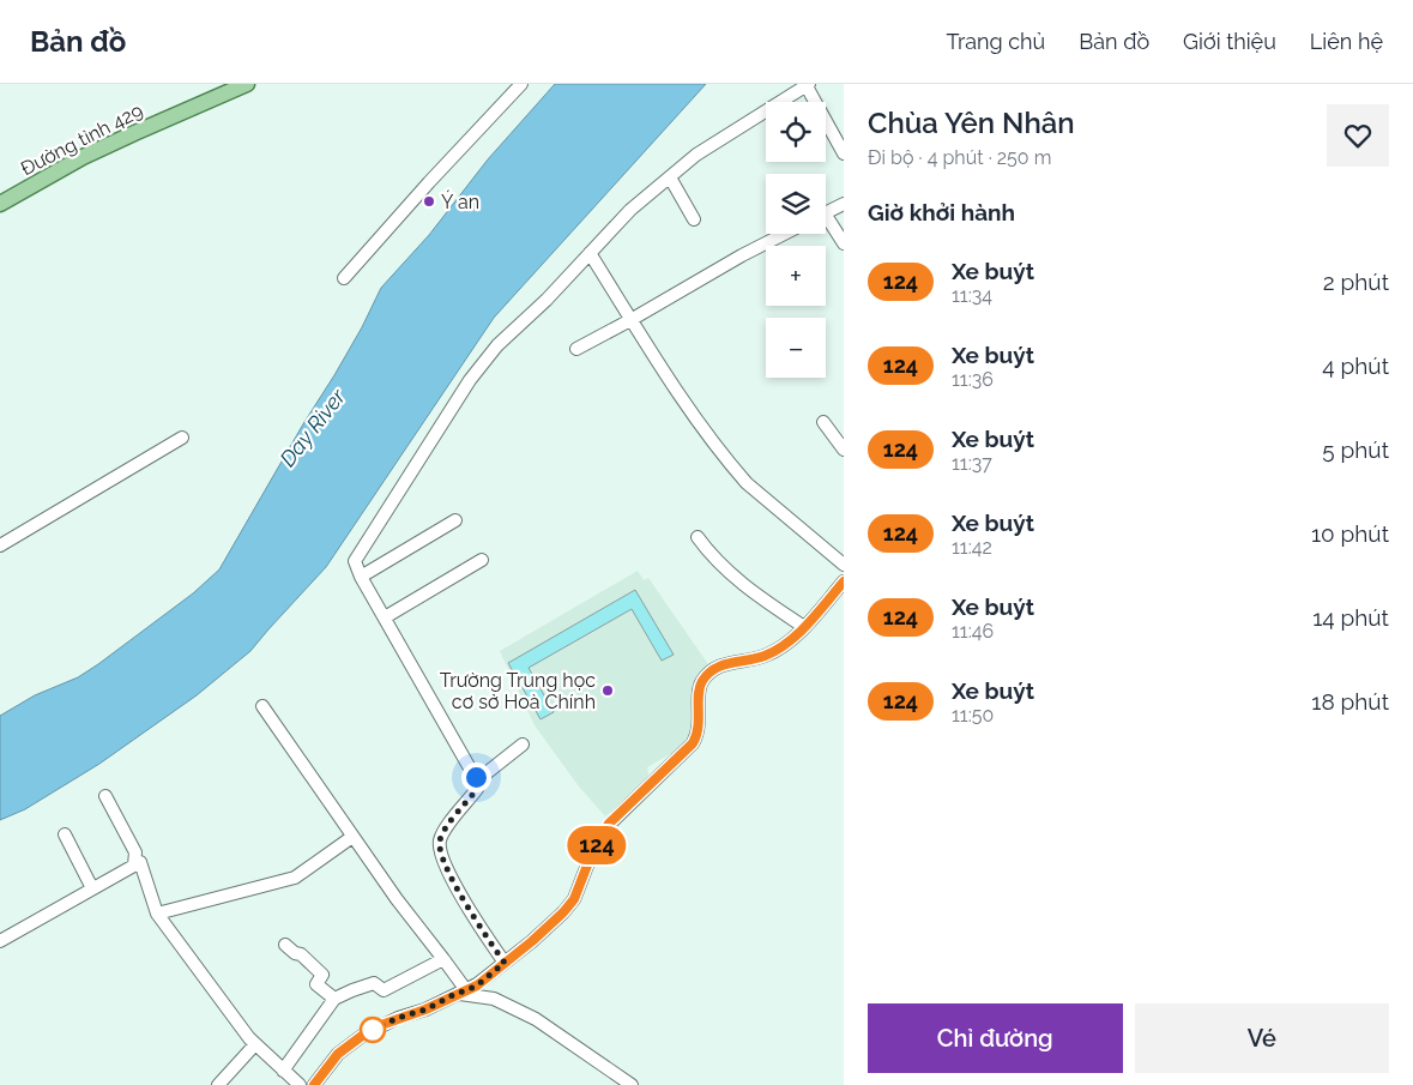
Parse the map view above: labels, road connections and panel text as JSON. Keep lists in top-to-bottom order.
{
  "streets": {
    "main road": ["Đường tỉnh 429"]
  },
  "water": ["Day River"],
  "places": ["Ý an", "Trường Trung học cơ sở Hoà Chính"],
  "lines": ["bus line 124"],
  "page": {
    "header": "Bản đồ",
    "nav": [
      "Trang chủ",
      "Bản đồ",
      "Giới thiệu",
      "Liên hệ"
    ],
    "on_map": "124",
    "heading": [
      ["Chùa Yên Nhân", "Đi bộ · 4 phút · 250 m"],
      "Giờ khởi hành"
    ],
    "map_buttons": ["+", "−"],
    "list": [
      {
        "mark": "124",
        "name": "Xe buýt",
        "note": "11:34",
        "value": "2 phút"
      },
      {
        "mark": "124",
        "name": "Xe buýt",
        "note": "11:36",
        "value": "4 phút"
      },
      {
        "mark": "124",
        "name": "Xe buýt",
        "note": "11:37",
        "value": "5 phút"
      },
      {
        "mark": "124",
        "name": "Xe buýt",
        "note": "11:42",
        "value": "10 phút"
      },
      {
        "mark": "124",
        "name": "Xe buýt",
        "note": "11:46",
        "value": "14 phút"
      },
      {
        "mark": "124",
        "name": "Xe buýt",
        "note": "11:50",
        "value": "18 phút"
      }
    ],
    "buttons": ["Chỉ đường", "Vé"]
  }
}
